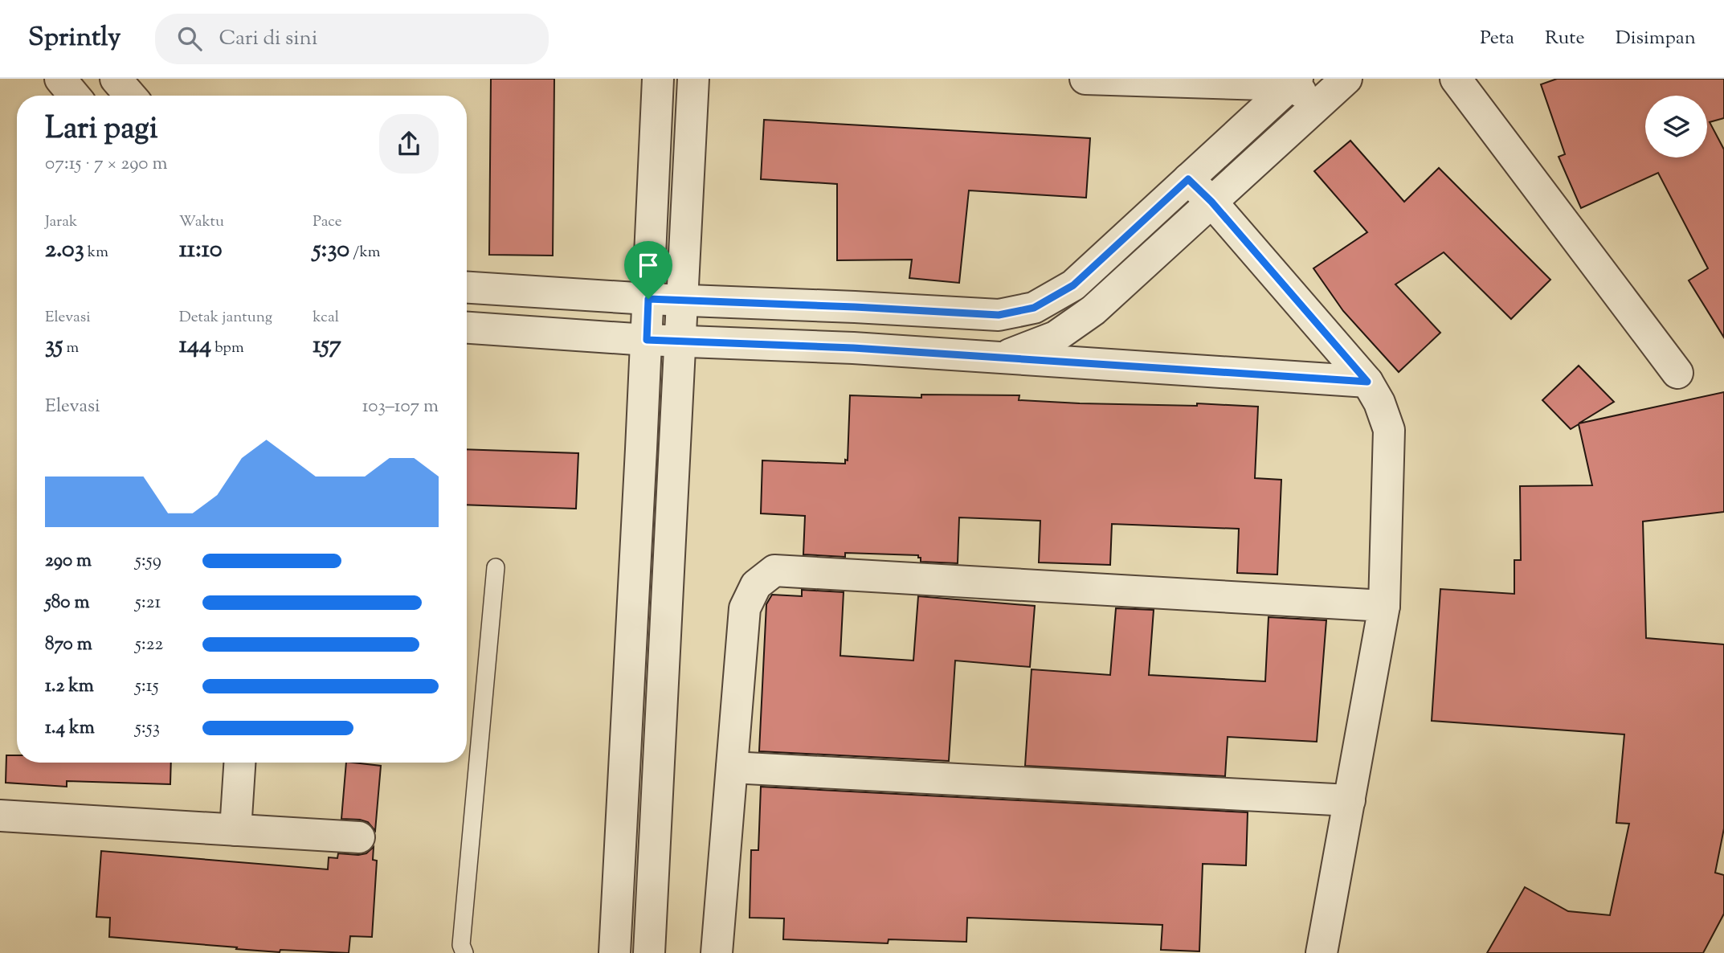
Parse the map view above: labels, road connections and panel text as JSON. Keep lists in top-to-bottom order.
{
  "page": {
    "header": "Sprintly",
    "search": "Cari di sini",
    "nav": ["Peta", "Rute", "Disimpan"],
    "heading": ["Lari pagi", "07:15 · 7 × 290 m"],
    "stats": [
      ["Jarak", "2.03 km"],
      ["Waktu", "11:10"],
      ["Pace", "5:30 /km"],
      ["Elevasi", "35 m"],
      ["Detak jantung", "144 bpm"],
      ["kcal", "157"]
    ],
    "chart": ["Elevasi", "103–107 m"],
    "list": [
      {
        "name": "290 m",
        "note": "5:59"
      },
      {
        "name": "580 m",
        "note": "5:21"
      },
      {
        "name": "870 m",
        "note": "5:22"
      },
      {
        "name": "1.2 km",
        "note": "5:15"
      },
      {
        "name": "1.4 km",
        "note": "5:53"
      }
    ]
  }
}
